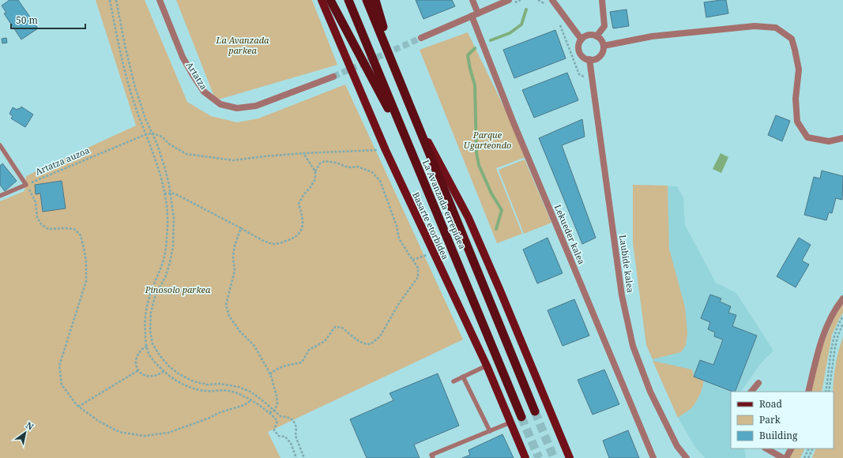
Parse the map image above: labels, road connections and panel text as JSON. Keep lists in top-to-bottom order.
{
  "streets": {
    "highway": ["La Avanzada errepidea"],
    "main road": ["Basarte etorbidea"],
    "street": ["Lekueder kalea", "Laubide kalea"],
    "path": ["Artatza auzoa"]
  },
  "parks": ["La Avanzada parkea", "Parque Ugarteondo", "Pinosolo parkea"],
  "legend": ["Road", "Park", "Building"],
  "scale_bar": "50 m",
  "north": "top right"
}
